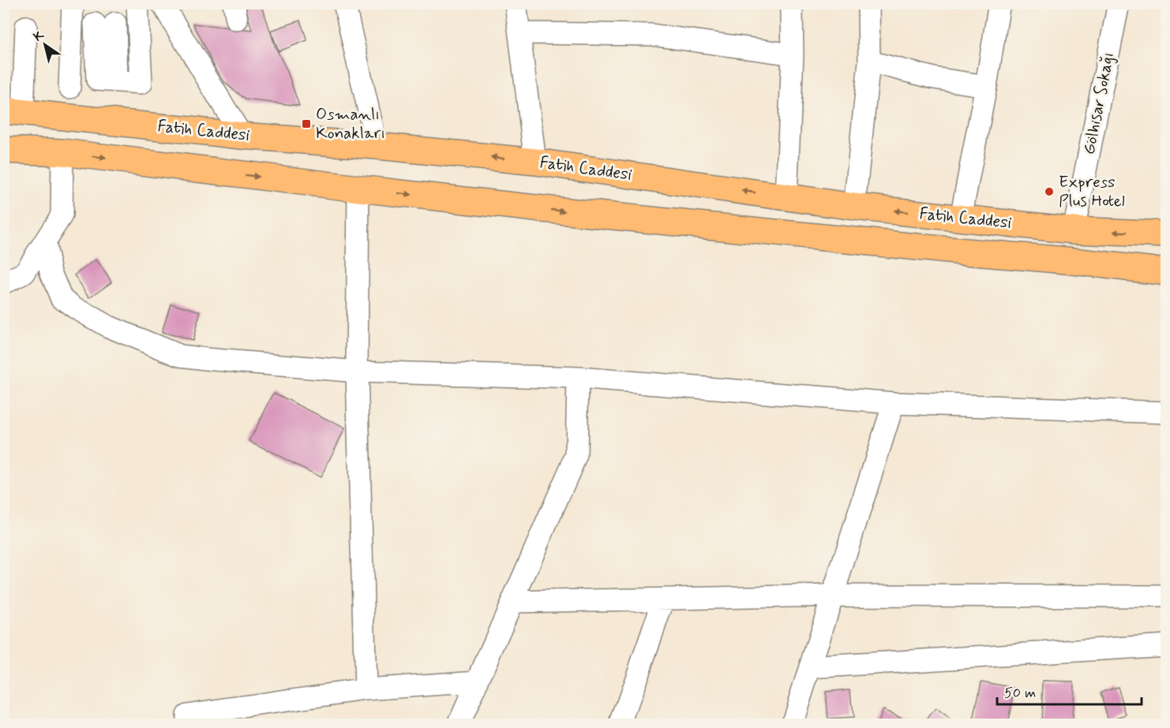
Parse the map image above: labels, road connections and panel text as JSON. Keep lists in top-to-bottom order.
{
  "streets": {
    "main road": ["Fatih Caddesi"],
    "street": ["Gölhisar Sokağı"]
  },
  "crossings": [
    ["Gölhisar Sokağı", "Fatih Caddesi"]
  ],
  "places": {
    "transit": ["Osmanlı Konakları"],
    "other": ["Express Plus Hotel"]
  },
  "scale_bar": "50 m",
  "north": "top left"
}
